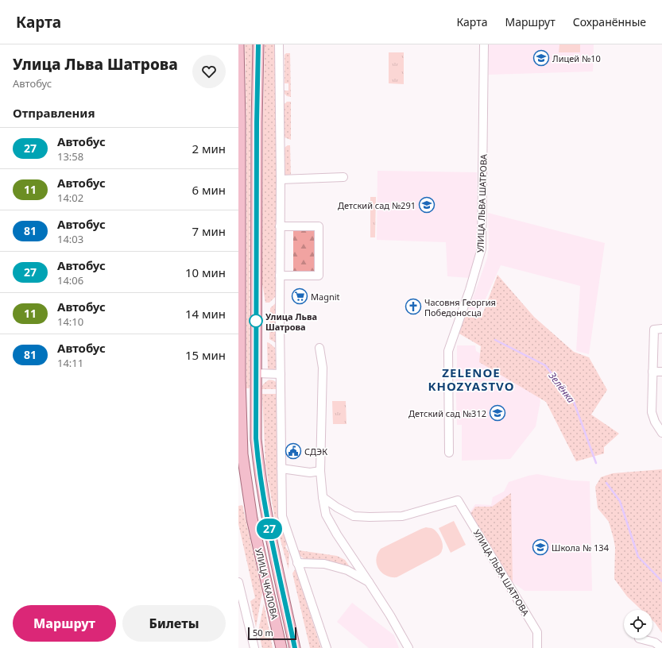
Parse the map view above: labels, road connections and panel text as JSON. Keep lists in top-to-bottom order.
{
  "streets": {
    "main road": ["УЛИЦА ЧКАЛОВА"],
    "street": ["УЛИЦА ЛЬВА ШАТРОВА"]
  },
  "districts": ["ZELENOE KHOZYASTVO"],
  "water": ["Зелёнка"],
  "places": {
    "school or university": [
      "Лицей №10",
      "Детский сад №291",
      "Детский сад №312",
      "Школа № 134"
    ],
    "supermarket": ["Magnit"],
    "church": ["Часовня Георгия Победоносца"],
    "other": ["Улица Льва Шатрова"],
    "public building": ["СДЭК"]
  },
  "lines": ["bus line 27"],
  "scale_bar": "50 m",
  "page": {
    "header": "Карта",
    "nav": ["Карта", "Маршрут", "Сохранённые"],
    "heading": [
      ["Улица Льва Шатрова", "Автобус"],
      "Отправления"
    ],
    "on_map": "27",
    "list": [
      {
        "mark": "27",
        "name": "Автобус",
        "note": "13:58",
        "value": "2 мин"
      },
      {
        "mark": "11",
        "name": "Автобус",
        "note": "14:02",
        "value": "6 мин"
      },
      {
        "mark": "81",
        "name": "Автобус",
        "note": "14:03",
        "value": "7 мин"
      },
      {
        "mark": "27",
        "name": "Автобус",
        "note": "14:06",
        "value": "10 мин"
      },
      {
        "mark": "11",
        "name": "Автобус",
        "note": "14:10",
        "value": "14 мин"
      },
      {
        "mark": "81",
        "name": "Автобус",
        "note": "14:11",
        "value": "15 мин"
      }
    ],
    "buttons": ["Маршрут", "Билеты"],
    "scale": "50 m"
  }
}
